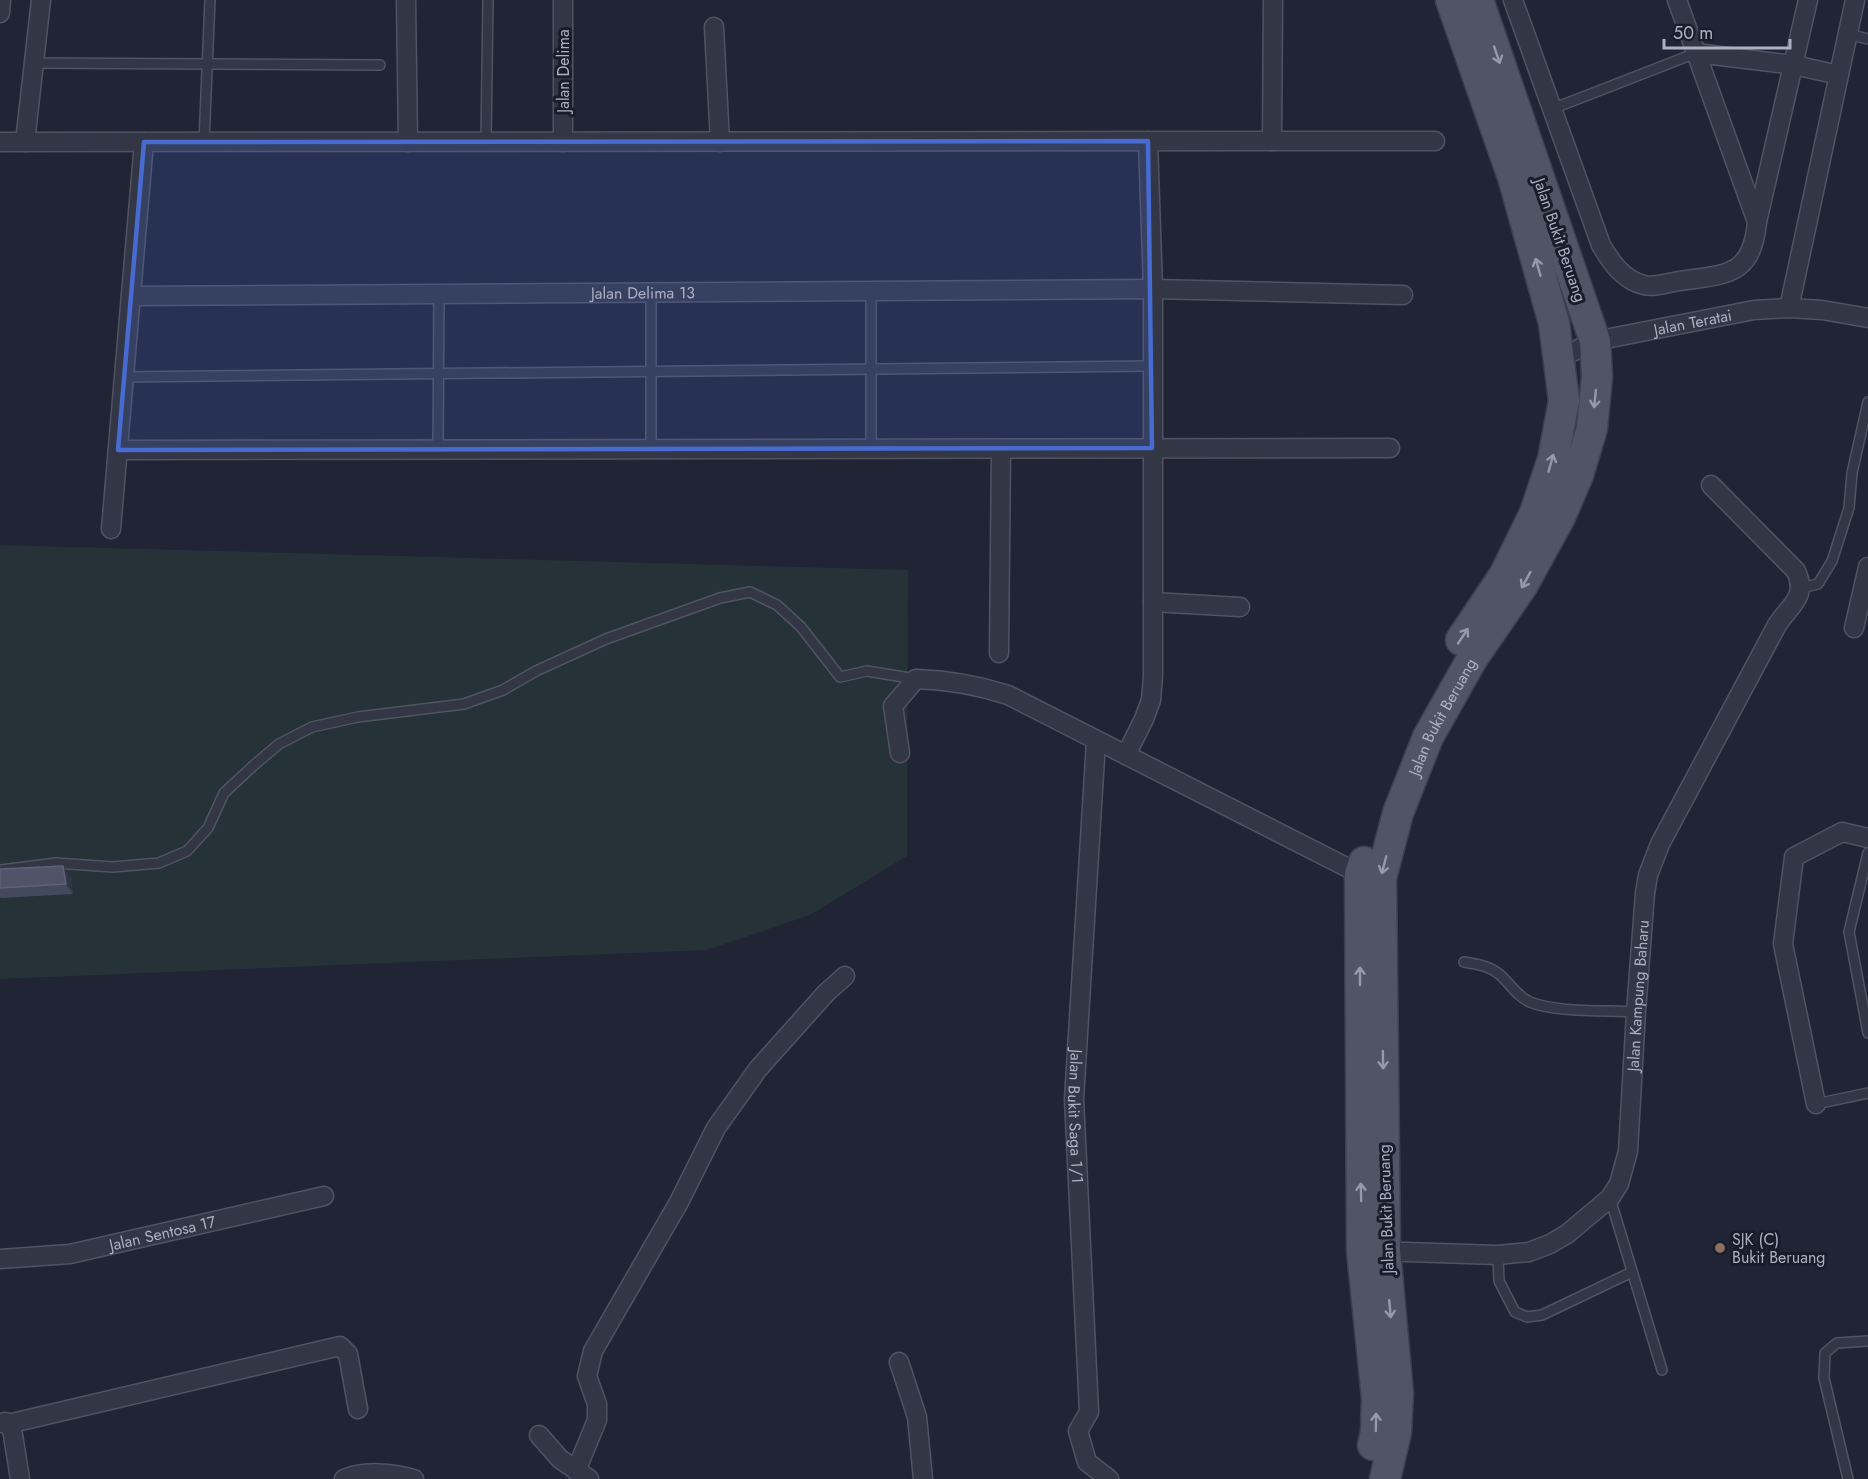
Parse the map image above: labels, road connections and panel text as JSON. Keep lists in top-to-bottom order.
{
  "streets": {
    "main road": ["Jalan Bukit Beruang"],
    "street": [
      "Jalan Delima",
      "Jalan Delima 13",
      "Jalan Teratai",
      "Jalan Kampung Baharu",
      "Jalan Bukit Saga 1/1",
      "Jalan Sentosa 17"
    ]
  },
  "crossings": [
    ["Jalan Bukit Beruang", "Jalan Teratai"],
    ["Jalan Bukit Beruang", "Jalan Kampung Baharu"]
  ],
  "places": ["SJK (C) Bukit Beruang"],
  "scale_bar": "50 m"
}
